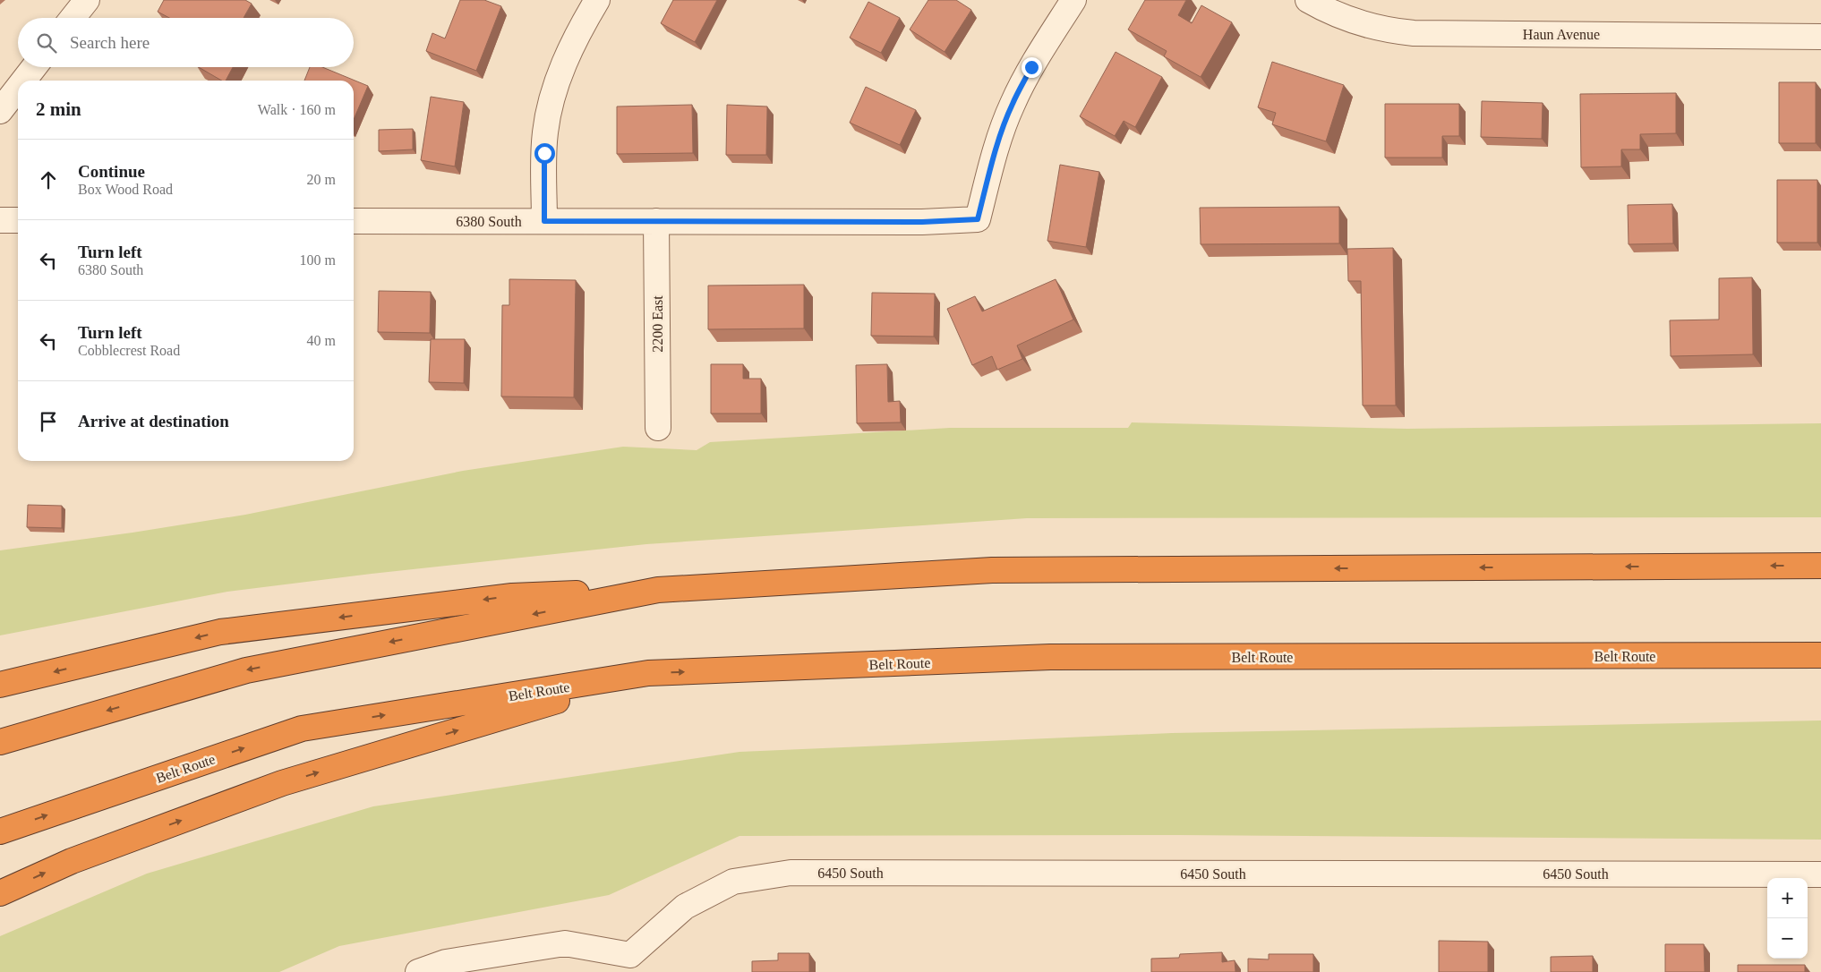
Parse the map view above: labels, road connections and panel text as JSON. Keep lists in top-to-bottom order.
{
  "streets": {
    "highway": ["Belt Route"],
    "street": [
      "Haun Avenue",
      "6380 South",
      "2200 East",
      "6450 South"
    ]
  },
  "crossings": [
    ["6380 South", "2200 East"]
  ],
  "page": {
    "search": "Search here",
    "heading": ["2 min", "Walk · 160 m"],
    "list": [
      ["Continue", "Box Wood Road", "20 m"],
      ["Turn left", "6380 South", "100 m"],
      ["Turn left", "Cobblecrest Road", "40 m"],
      "Arrive at destination"
    ],
    "map_buttons": ["+", "−"]
  }
}
